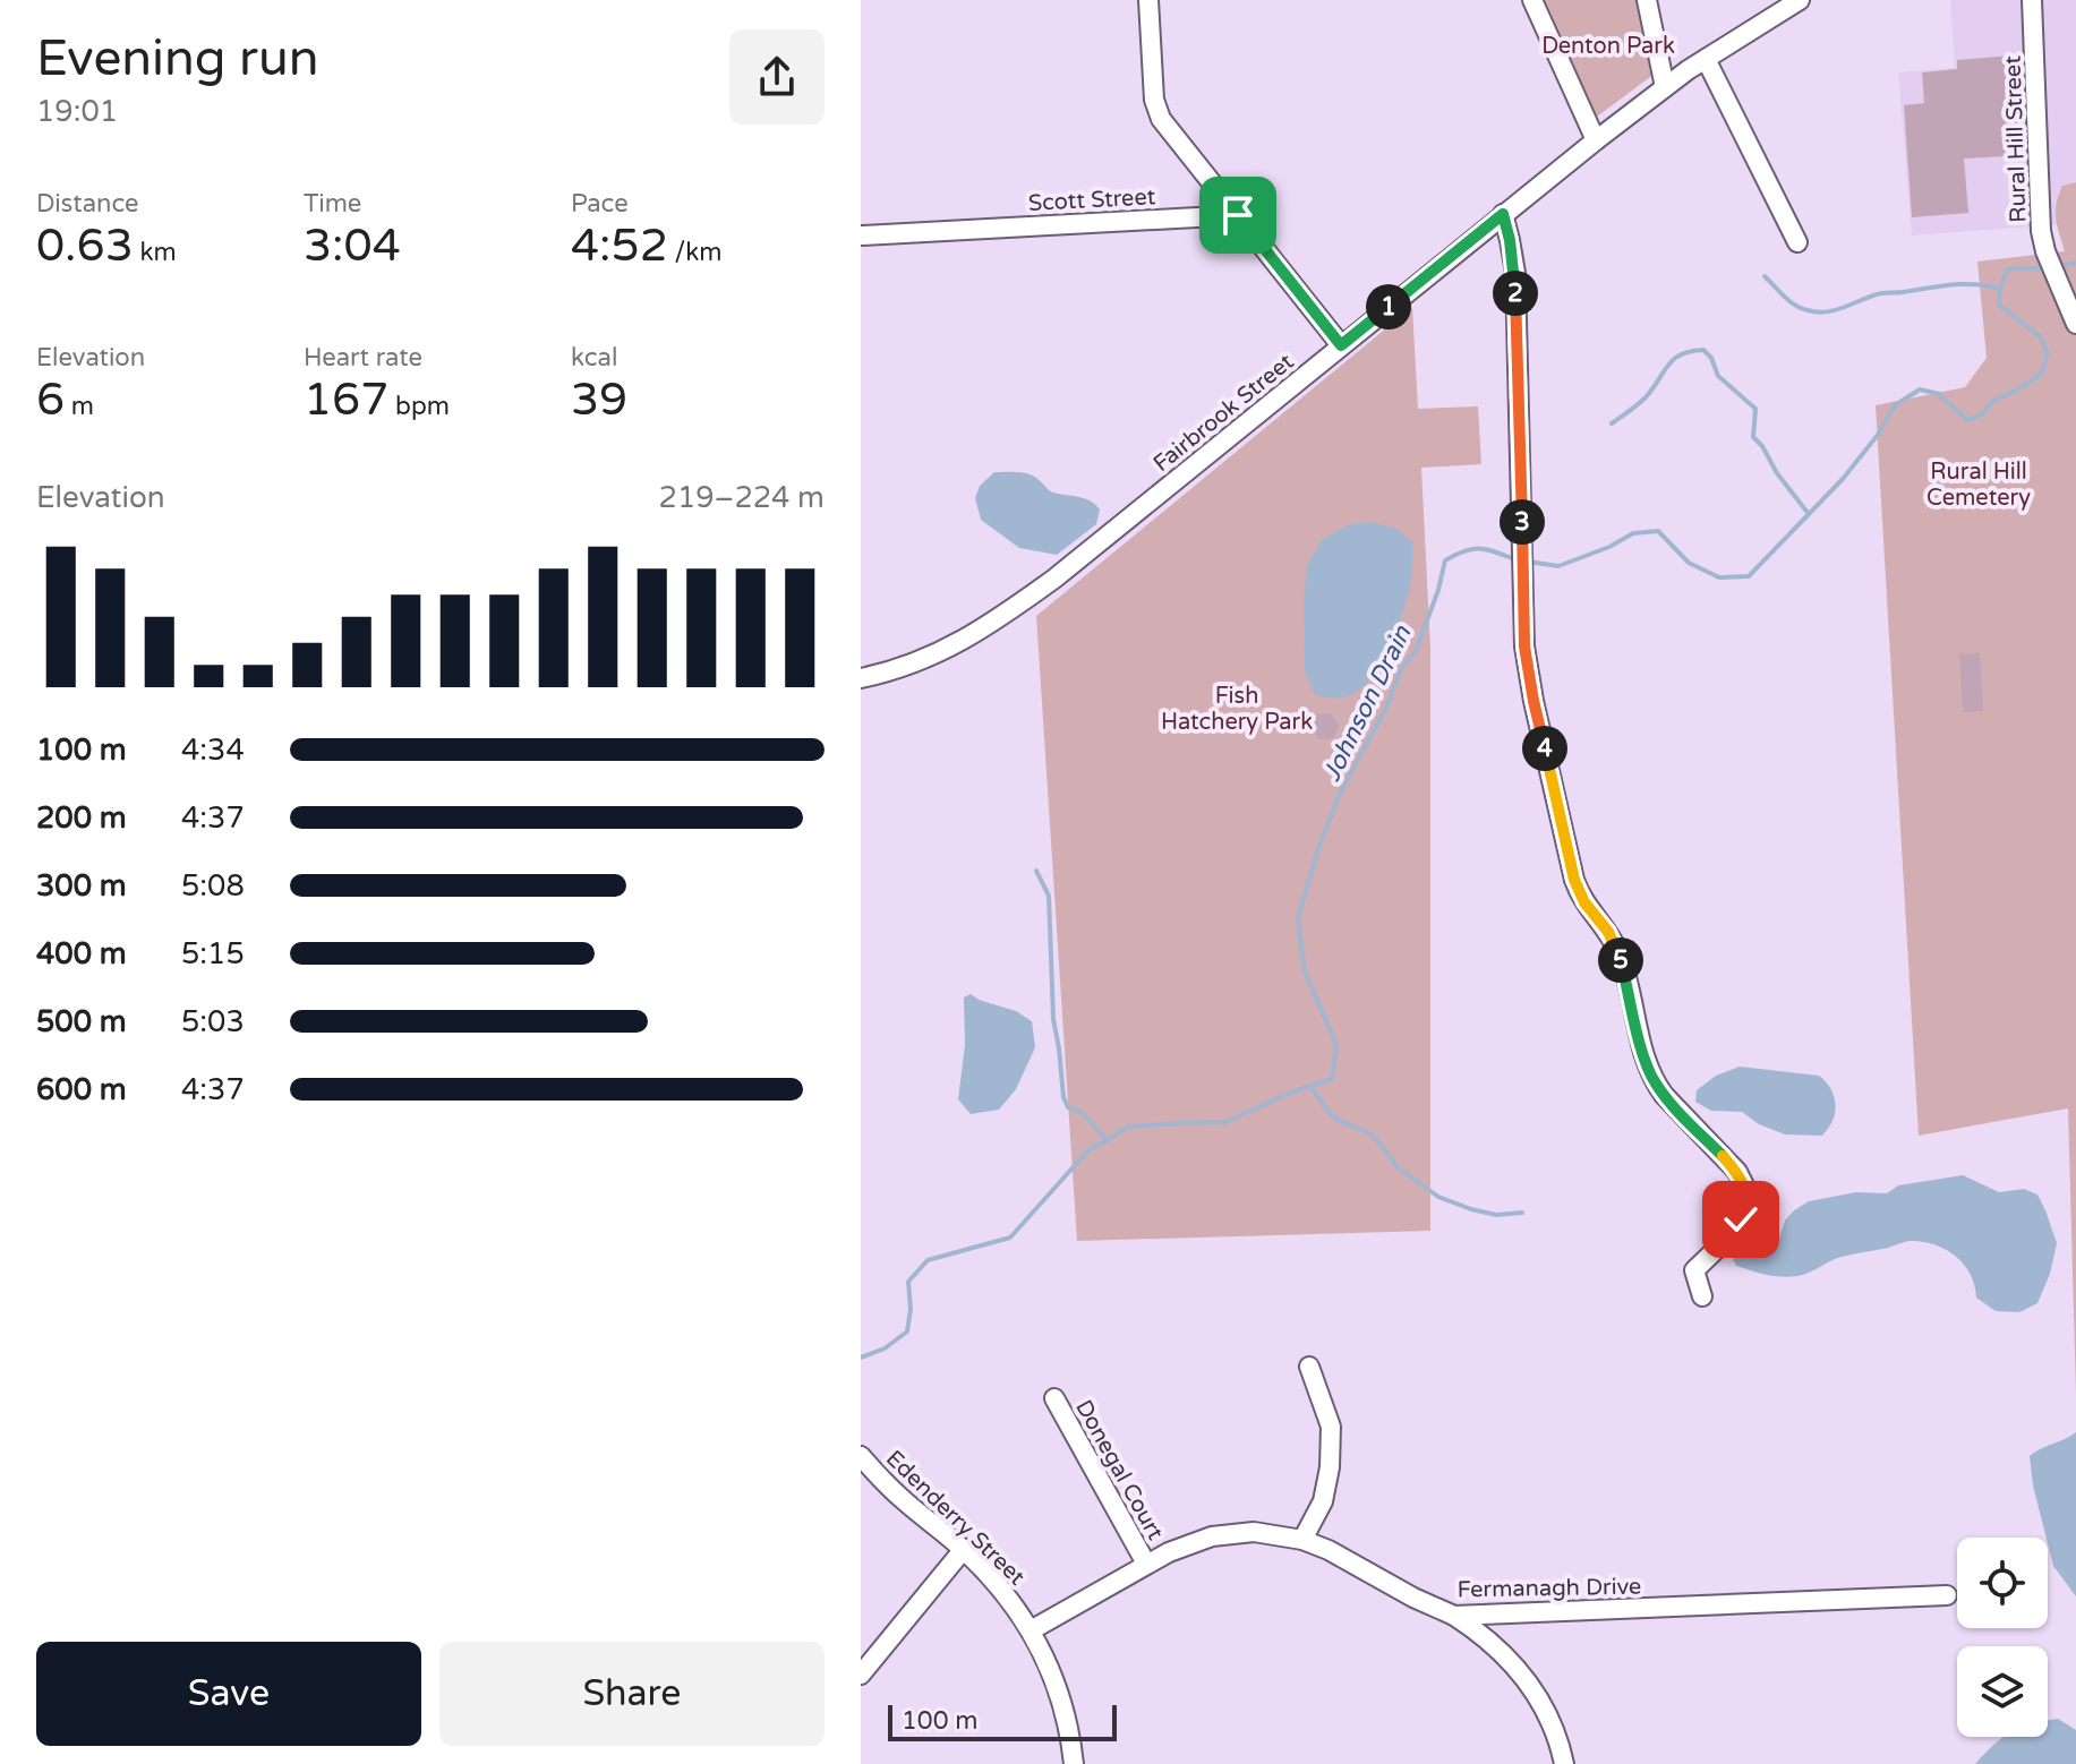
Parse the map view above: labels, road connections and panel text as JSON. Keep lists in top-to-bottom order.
{
  "streets": {
    "street": [
      "Rural Hill Street",
      "Scott Street",
      "Fairbrook Street",
      "Donegal Court",
      "Edenderry Street",
      "Fermanagh Drive"
    ]
  },
  "crossings": [
    ["Donegal Court", "Fermanagh Drive"],
    ["Edenderry Street", "Fermanagh Drive"]
  ],
  "water": ["Johnson Drain"],
  "parks": ["Denton Park", "Rural Hill Cemetery", "Fish Hatchery Park"],
  "scale_bar": "100 m",
  "page": {
    "heading": ["Evening run", "19:01"],
    "stats": [
      ["Distance", "0.63 km"],
      ["Time", "3:04"],
      ["Pace", "4:52 /km"],
      ["Elevation", "6 m"],
      ["Heart rate", "167 bpm"],
      ["kcal", "39"]
    ],
    "pins": [
      "2",
      "1",
      "3",
      "4",
      "5"
    ],
    "chart": ["Elevation", "219–224 m"],
    "list": [
      {
        "name": "100 m",
        "note": "4:34"
      },
      {
        "name": "200 m",
        "note": "4:37"
      },
      {
        "name": "300 m",
        "note": "5:08"
      },
      {
        "name": "400 m",
        "note": "5:15"
      },
      {
        "name": "500 m",
        "note": "5:03"
      },
      {
        "name": "600 m",
        "note": "4:37"
      }
    ],
    "buttons": ["Save", "Share"],
    "scale": "100 m"
  }
}
